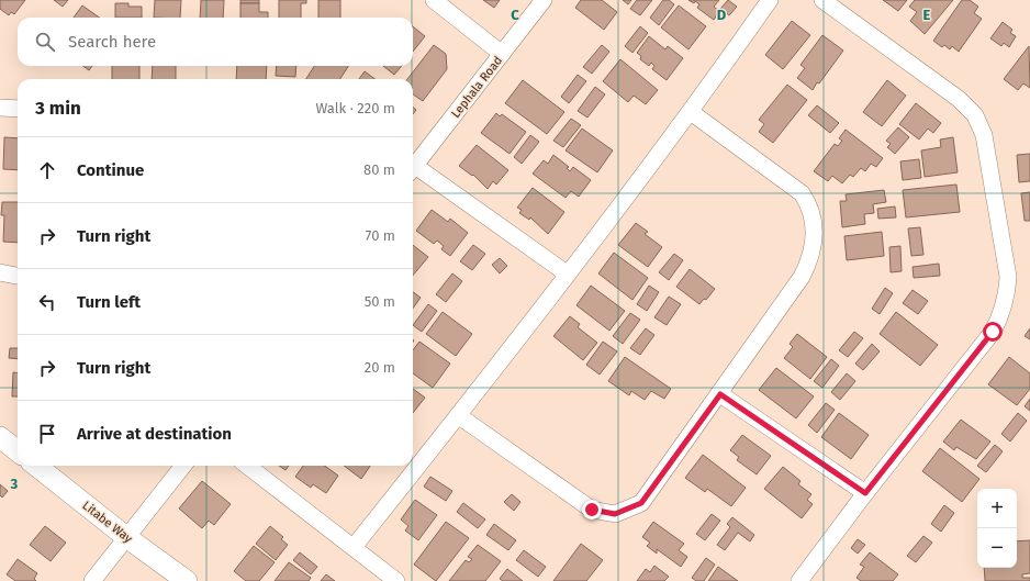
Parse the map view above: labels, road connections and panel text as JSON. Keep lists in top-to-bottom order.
{
  "streets": {
    "street": ["Lephala Road", "Litabe Way"]
  },
  "page": {
    "search": "Search here",
    "heading": ["3 min", "Walk · 220 m"],
    "list": [
      ["Continue", "80 m"],
      ["Turn right", "70 m"],
      ["Turn left", "50 m"],
      ["Turn right", "20 m"],
      "Arrive at destination"
    ],
    "map_buttons": ["+", "−"]
  },
  "grid": {
    "columns": ["C", "D", "E"],
    "rows": ["3"]
  }
}
